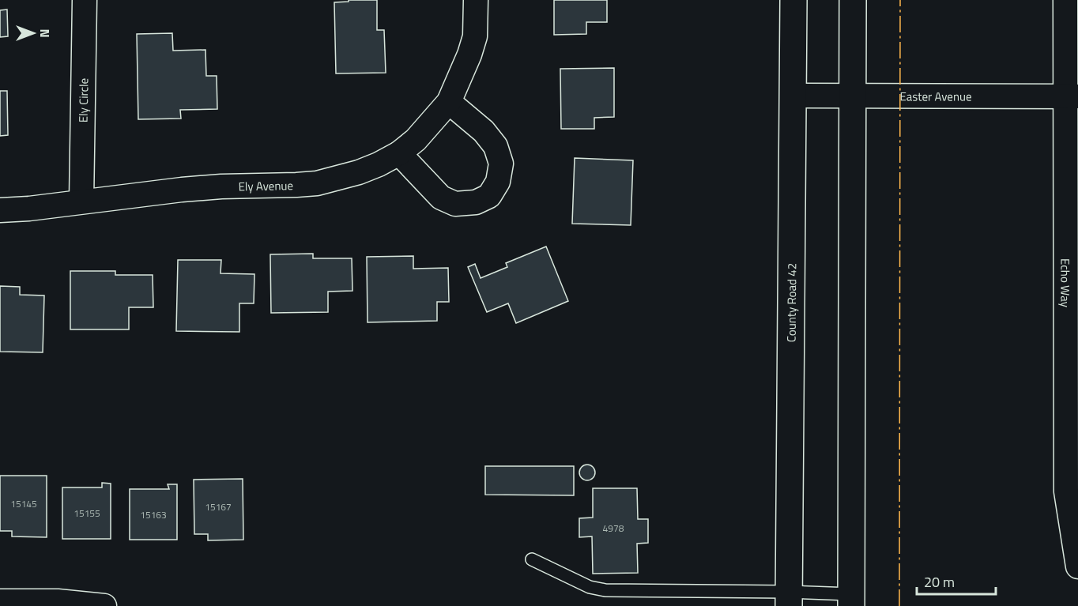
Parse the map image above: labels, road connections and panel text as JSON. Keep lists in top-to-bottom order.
{
  "streets": {
    "highway": ["County Road 42"],
    "street": [
      "Easter Avenue",
      "Ely Circle",
      "Ely Avenue",
      "Echo Way"
    ]
  },
  "crossings": [
    ["Easter Avenue", "Echo Way"],
    ["Easter Avenue", "County Road 42"],
    ["Ely Circle", "Ely Avenue"]
  ],
  "house_numbers": [
    "15145",
    "15167",
    "15155",
    "15163",
    "4978"
  ],
  "scale_bar": "20 m",
  "north": "right"
}
